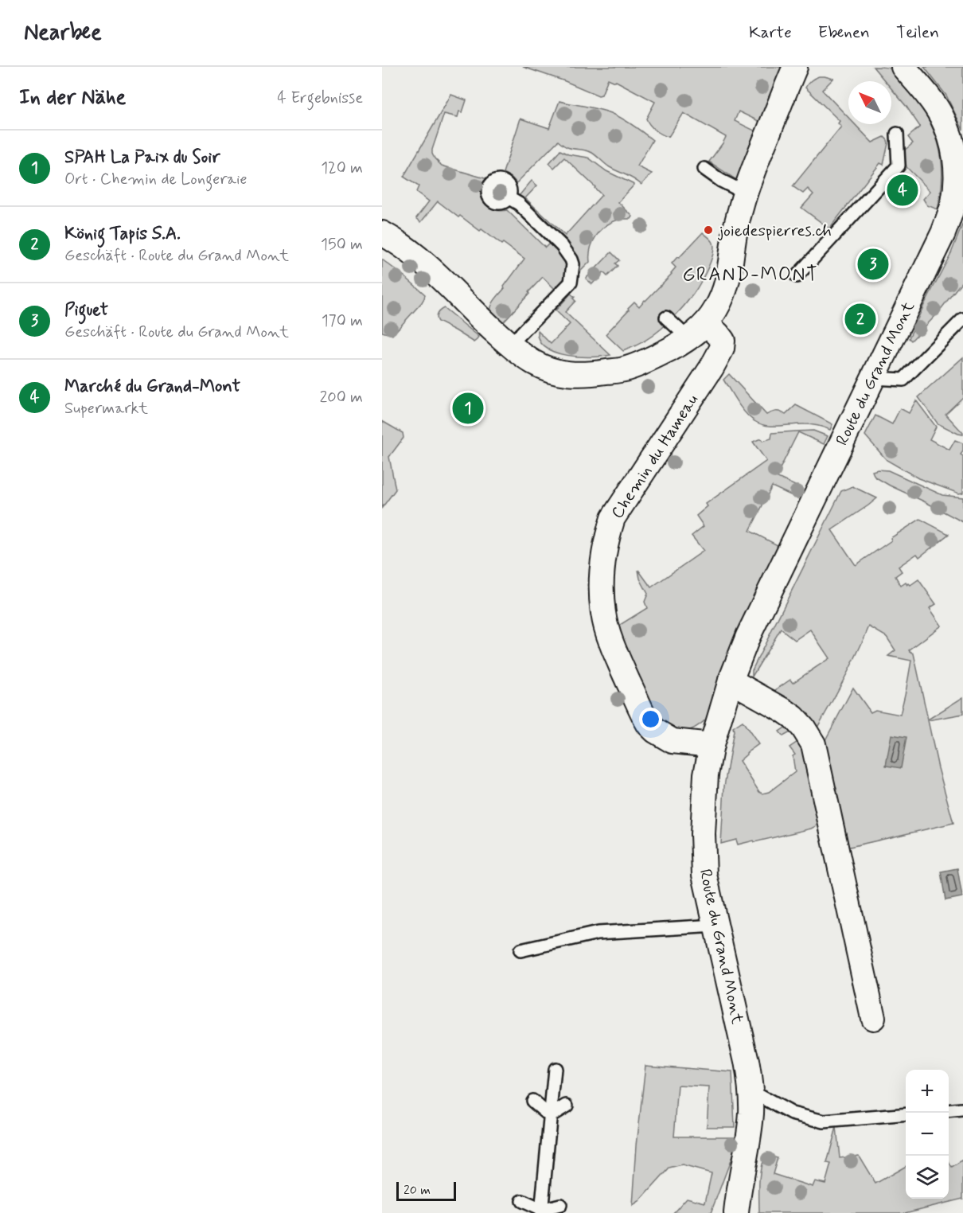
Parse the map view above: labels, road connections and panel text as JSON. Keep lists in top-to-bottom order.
{
  "streets": {
    "street": ["Route du Grand Mont", "Chemin du Hameau"]
  },
  "crossings": [
    ["Route du Grand Mont", "Chemin du Hameau"]
  ],
  "districts": ["GRAND-MONT"],
  "places": ["joiedespierres.ch"],
  "scale_bar": "20 m",
  "north": "top left",
  "page": {
    "header": "Nearbee",
    "nav": ["Karte", "Ebenen", "Teilen"],
    "heading": ["In der Nähe", "4 Ergebnisse"],
    "list": [
      {
        "mark": "1",
        "name": "SPAH La Paix du Soir",
        "note": "Ort · Chemin de Longeraie",
        "value": "120 m"
      },
      {
        "mark": "2",
        "name": "König Tapis S.A.",
        "note": "Geschäft · Route du Grand Mont",
        "value": "150 m"
      },
      {
        "mark": "3",
        "name": "Piguet",
        "note": "Geschäft · Route du Grand Mont",
        "value": "170 m"
      },
      {
        "mark": "4",
        "name": "Marché du Grand-Mont",
        "note": "Supermarkt",
        "value": "200 m"
      }
    ],
    "pins": [
      "4",
      "3",
      "2",
      "1"
    ],
    "map_buttons": ["+", "−"],
    "scale": "20 m"
  }
}
